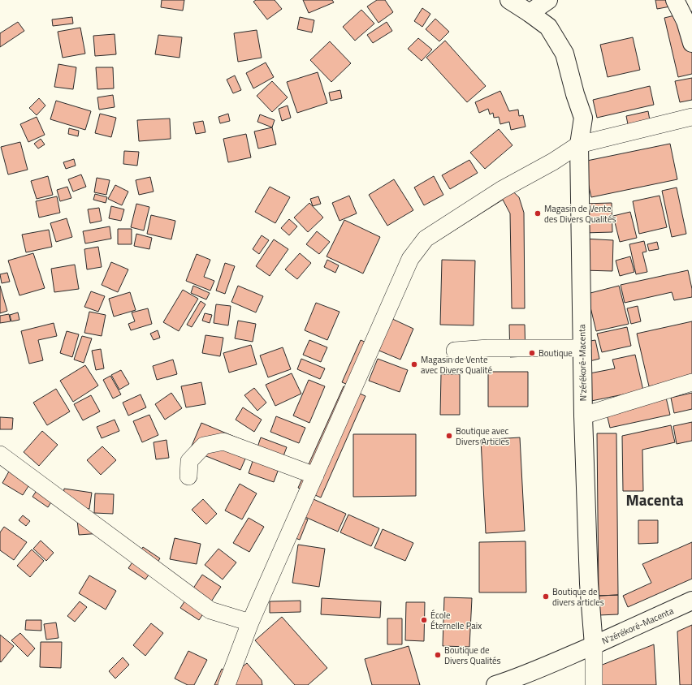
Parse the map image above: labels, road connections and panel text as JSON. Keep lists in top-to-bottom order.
{
  "streets": {
    "main road": ["N'zérékoré-Macenta"]
  },
  "districts": ["Macenta"],
  "places": [
    "Magasin de Vente des Divers Qualités",
    "Boutique",
    "Magasin de Vente avec Divers Qualité",
    "Boutique avec Divers Articles",
    "Boutique de divers articles",
    "École Éternelle Paix",
    "Boutique de Divers Qualités"
  ]
}
